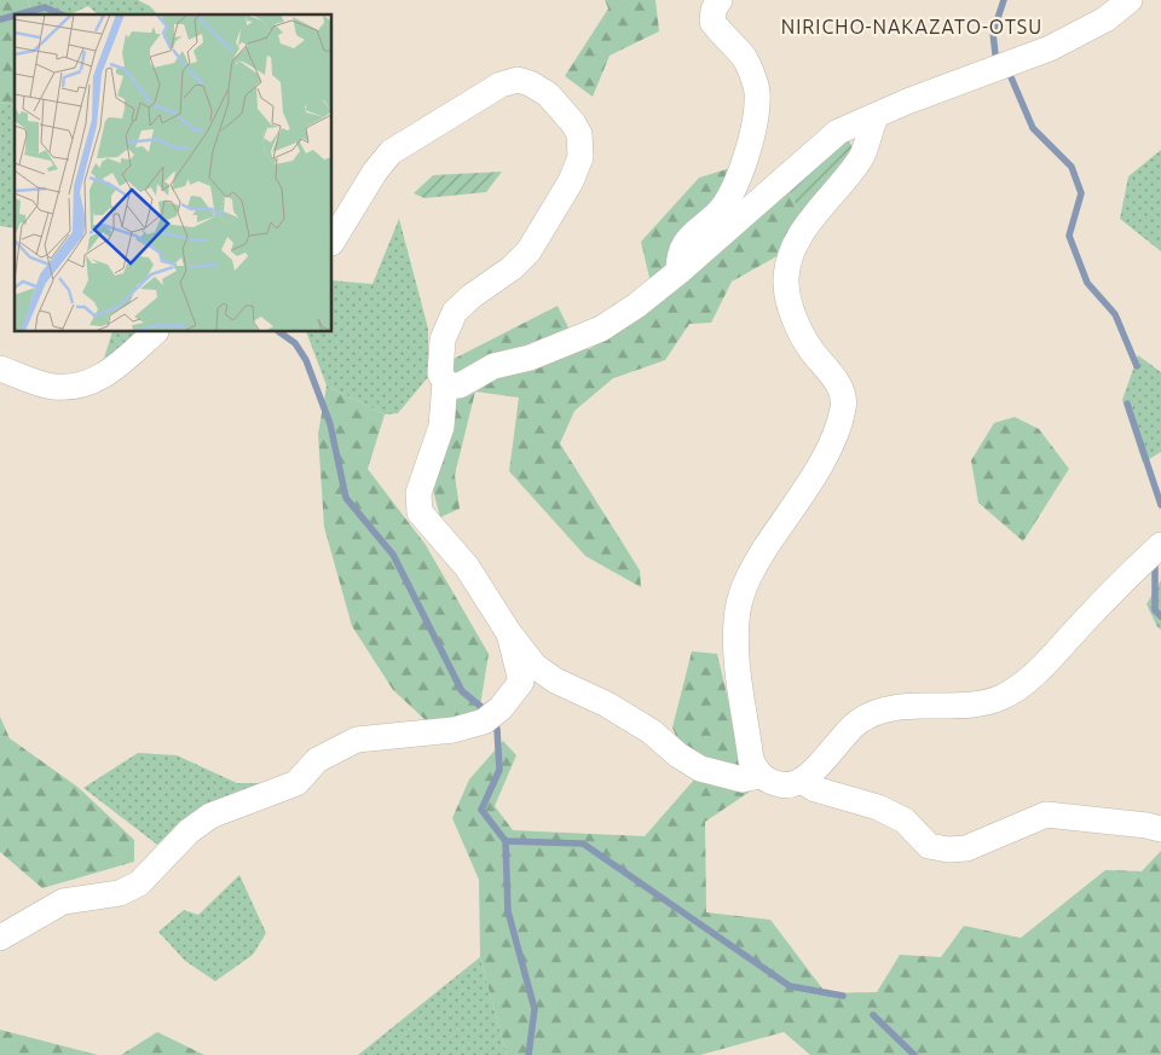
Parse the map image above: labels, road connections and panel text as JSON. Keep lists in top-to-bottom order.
{
  "districts": ["NIRICHO-NAKAZATO-OTSU"]
}
